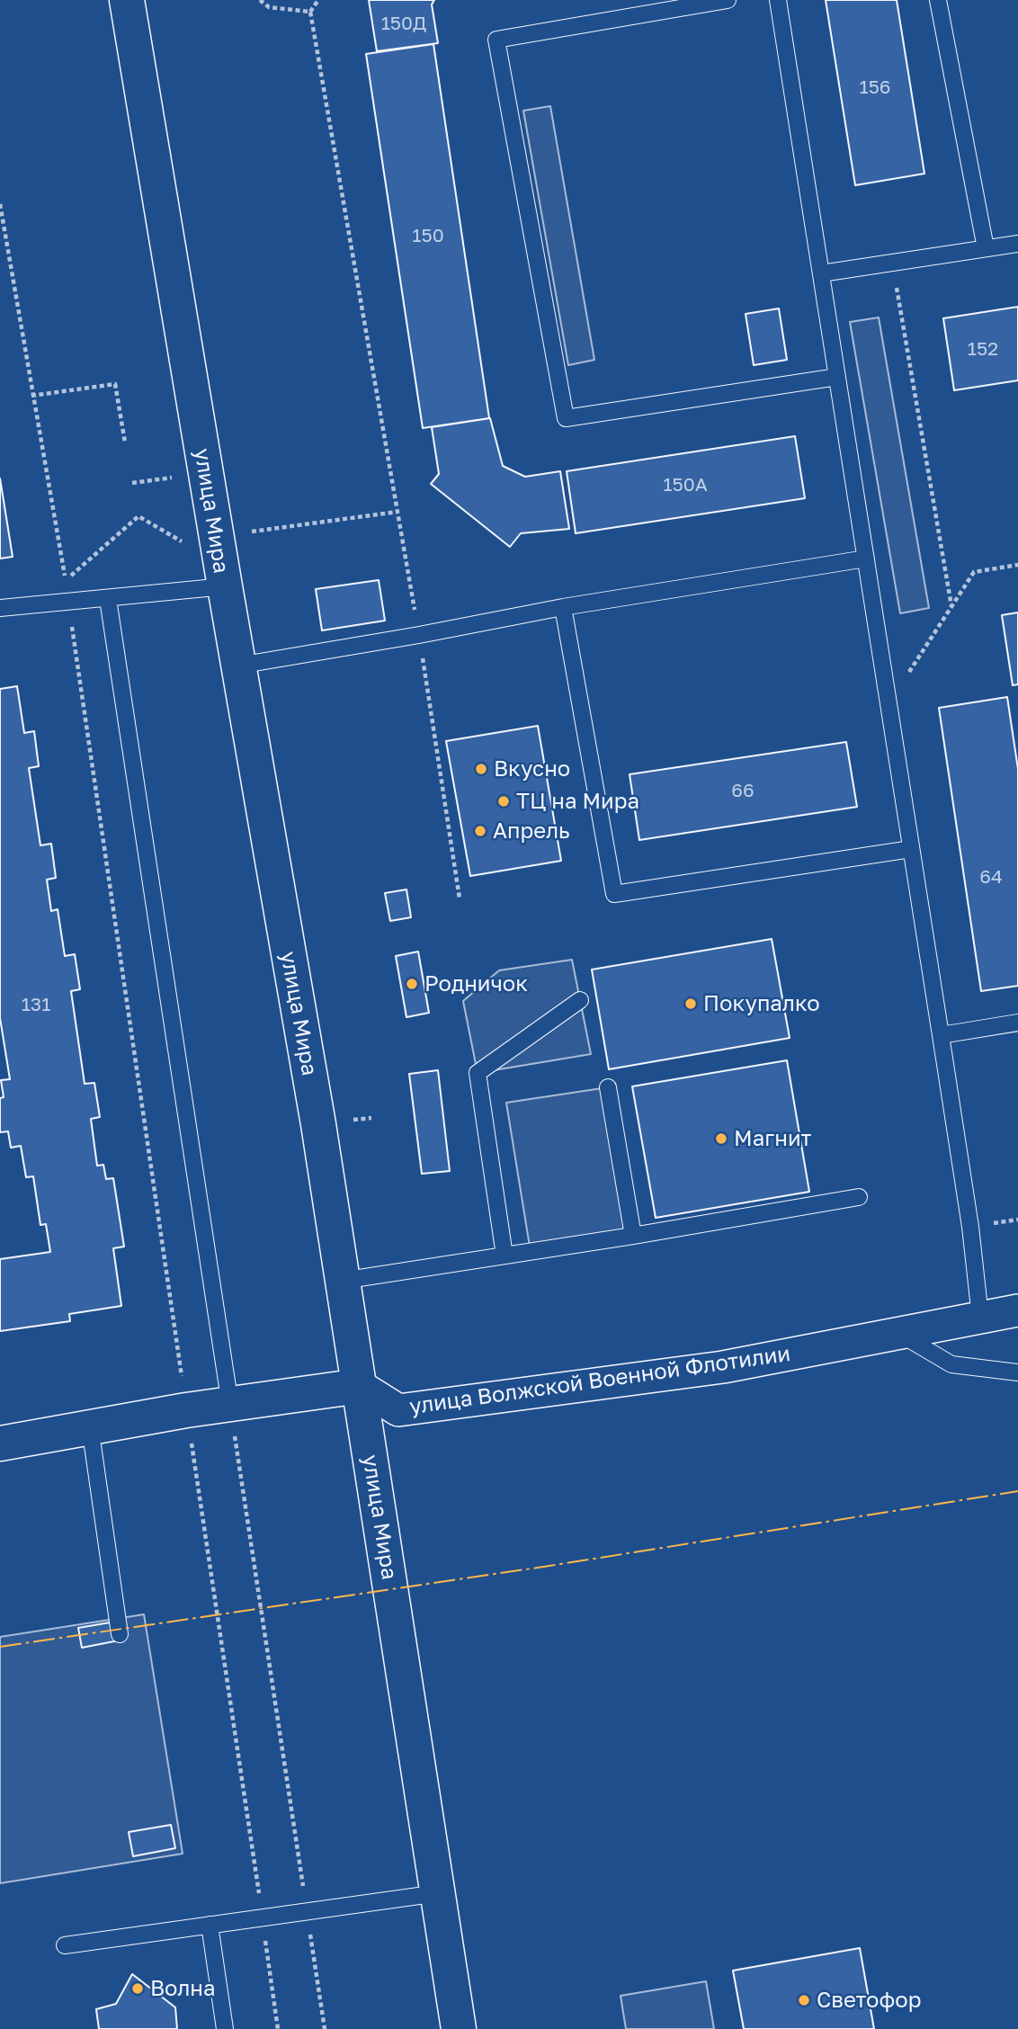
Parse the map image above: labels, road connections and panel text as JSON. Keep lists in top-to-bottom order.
{
  "streets": {
    "street": ["улица Мира", "улица Волжской Военной Флотилии"]
  },
  "crossings": [
    ["улица Мира", "улица Волжской Военной Флотилии"]
  ],
  "places": [
    "Вкусно",
    "ТЦ на Мира",
    "Апрель",
    "Родничок",
    "Покупалко",
    "Магнит",
    "Волна",
    "Светофор"
  ],
  "house_numbers": [
    "150Д",
    "156",
    "150",
    "152",
    "150А",
    "66",
    "64",
    "131"
  ]
}
